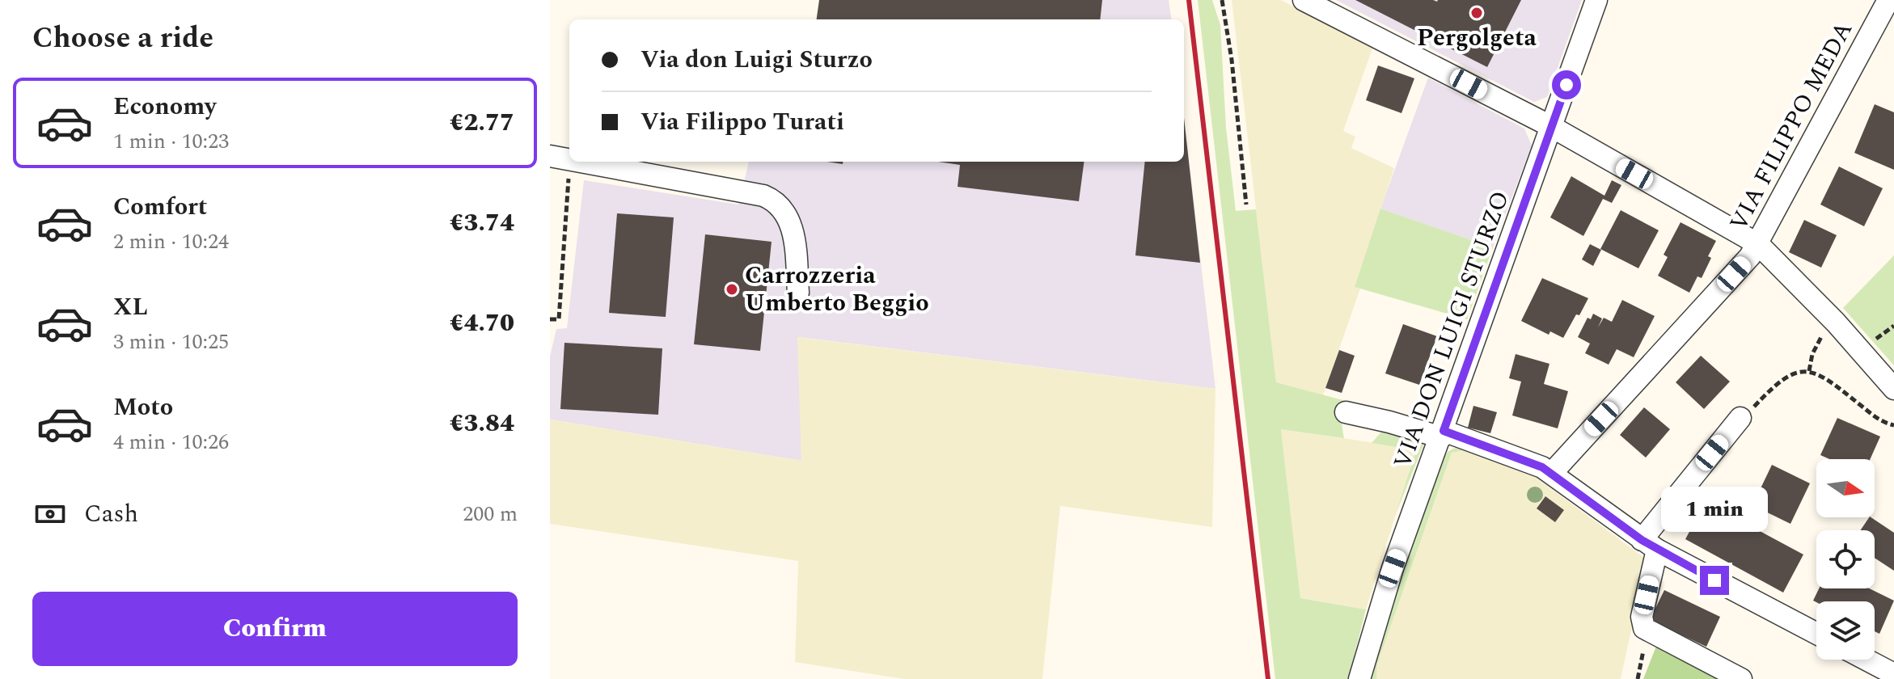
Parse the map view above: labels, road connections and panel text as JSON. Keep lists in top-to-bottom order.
{
  "streets": {
    "street": ["VIA FILIPPO MEDA", "VIA DON LUIGI STURZO"]
  },
  "places": ["Pergolgeta", "Carrozzeria Umberto Beggio"],
  "north": "right",
  "page": {
    "heading": "Choose a ride",
    "banner": ["Via don Luigi Sturzo", "Via Filippo Turati"],
    "list": [
      {
        "name": "Economy",
        "note": "1 min · 10:23",
        "value": "€2.77"
      },
      {
        "name": "Comfort",
        "note": "2 min · 10:24",
        "value": "€3.74"
      },
      {
        "name": "XL",
        "note": "3 min · 10:25",
        "value": "€4.70"
      },
      {
        "name": "Moto",
        "note": "4 min · 10:26",
        "value": "€3.84"
      }
    ],
    "pay": ["Cash", "200 m"],
    "bubble": "1 min",
    "buttons": "Confirm"
  }
}
